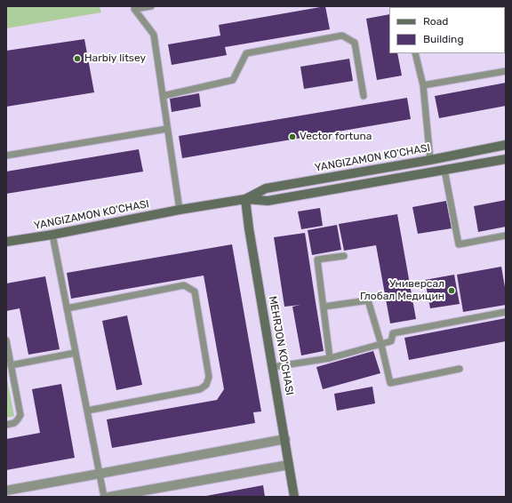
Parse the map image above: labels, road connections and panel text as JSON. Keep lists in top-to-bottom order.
{
  "streets": {
    "main road": ["YANGIZAMON KO'CHASI", "MEHRJON KO'CHASI"]
  },
  "crossings": [
    ["YANGIZAMON KO'CHASI", "MEHRJON KO'CHASI"]
  ],
  "places": ["Harbiy litsey", "Vector fortuna", "Универсал Глобал Медицин"],
  "legend": ["Road", "Building"]
}
